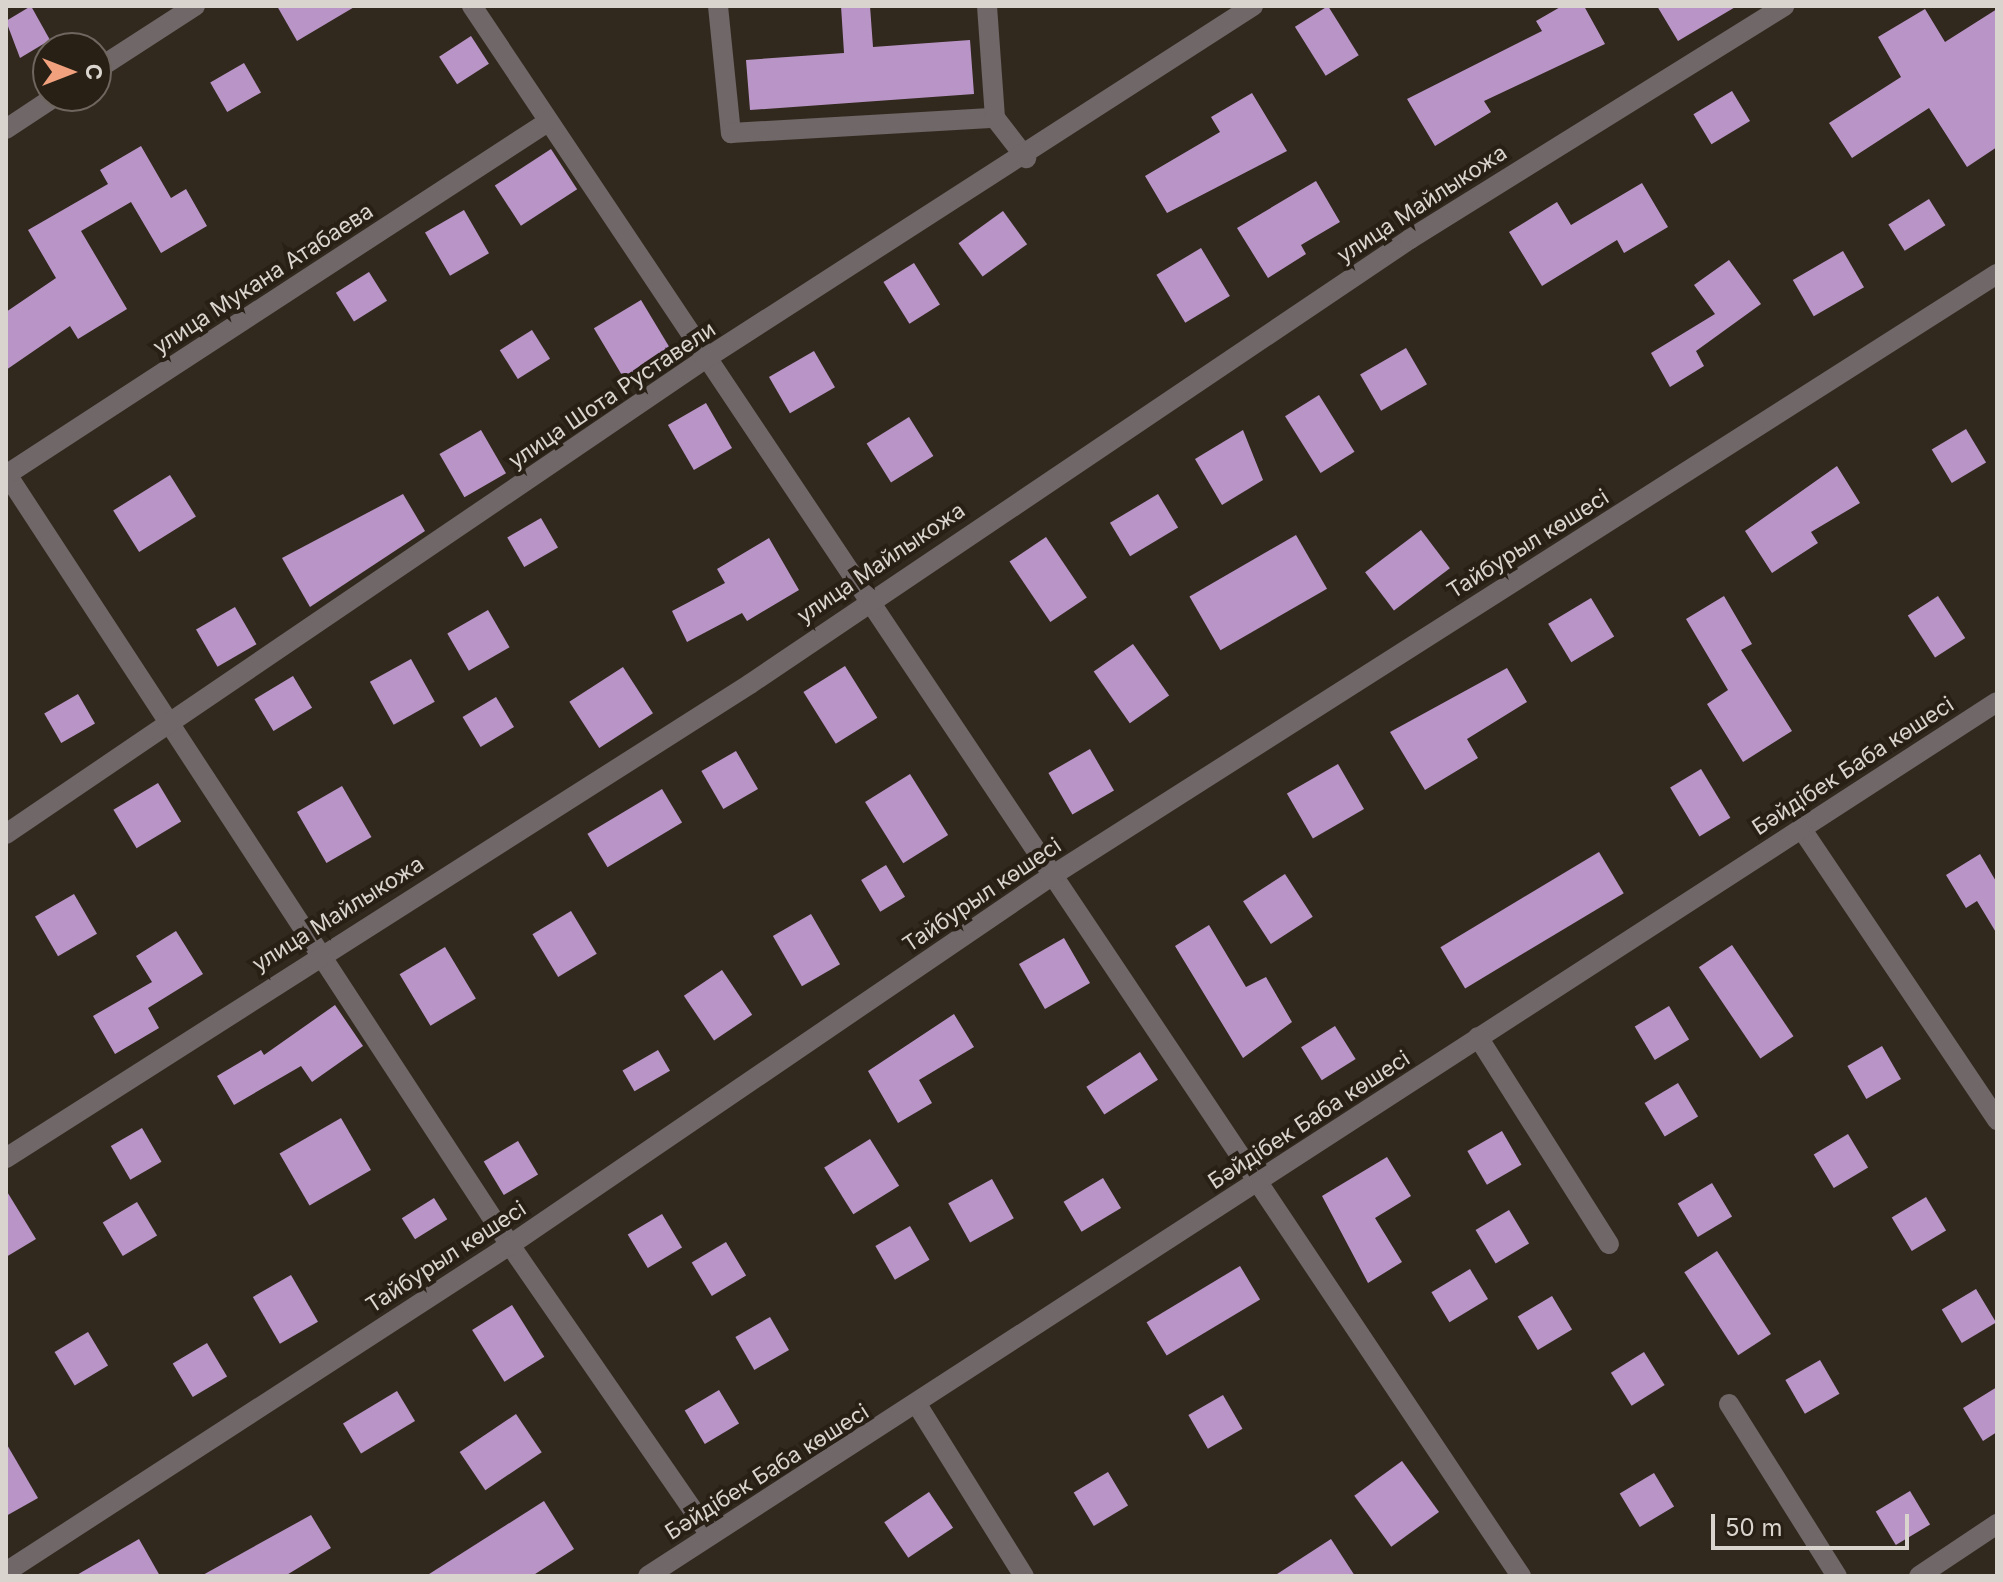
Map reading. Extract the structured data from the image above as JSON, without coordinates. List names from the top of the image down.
{
  "streets": {
    "street": [
      "улица Майлыкожа",
      "улица Мукана Атабаева",
      "улица Шота Руставели",
      "Тайбурыл көшесі",
      "Бәйдібек Баба көшесі"
    ]
  },
  "scale_bar": "50 m",
  "north": "right"
}
